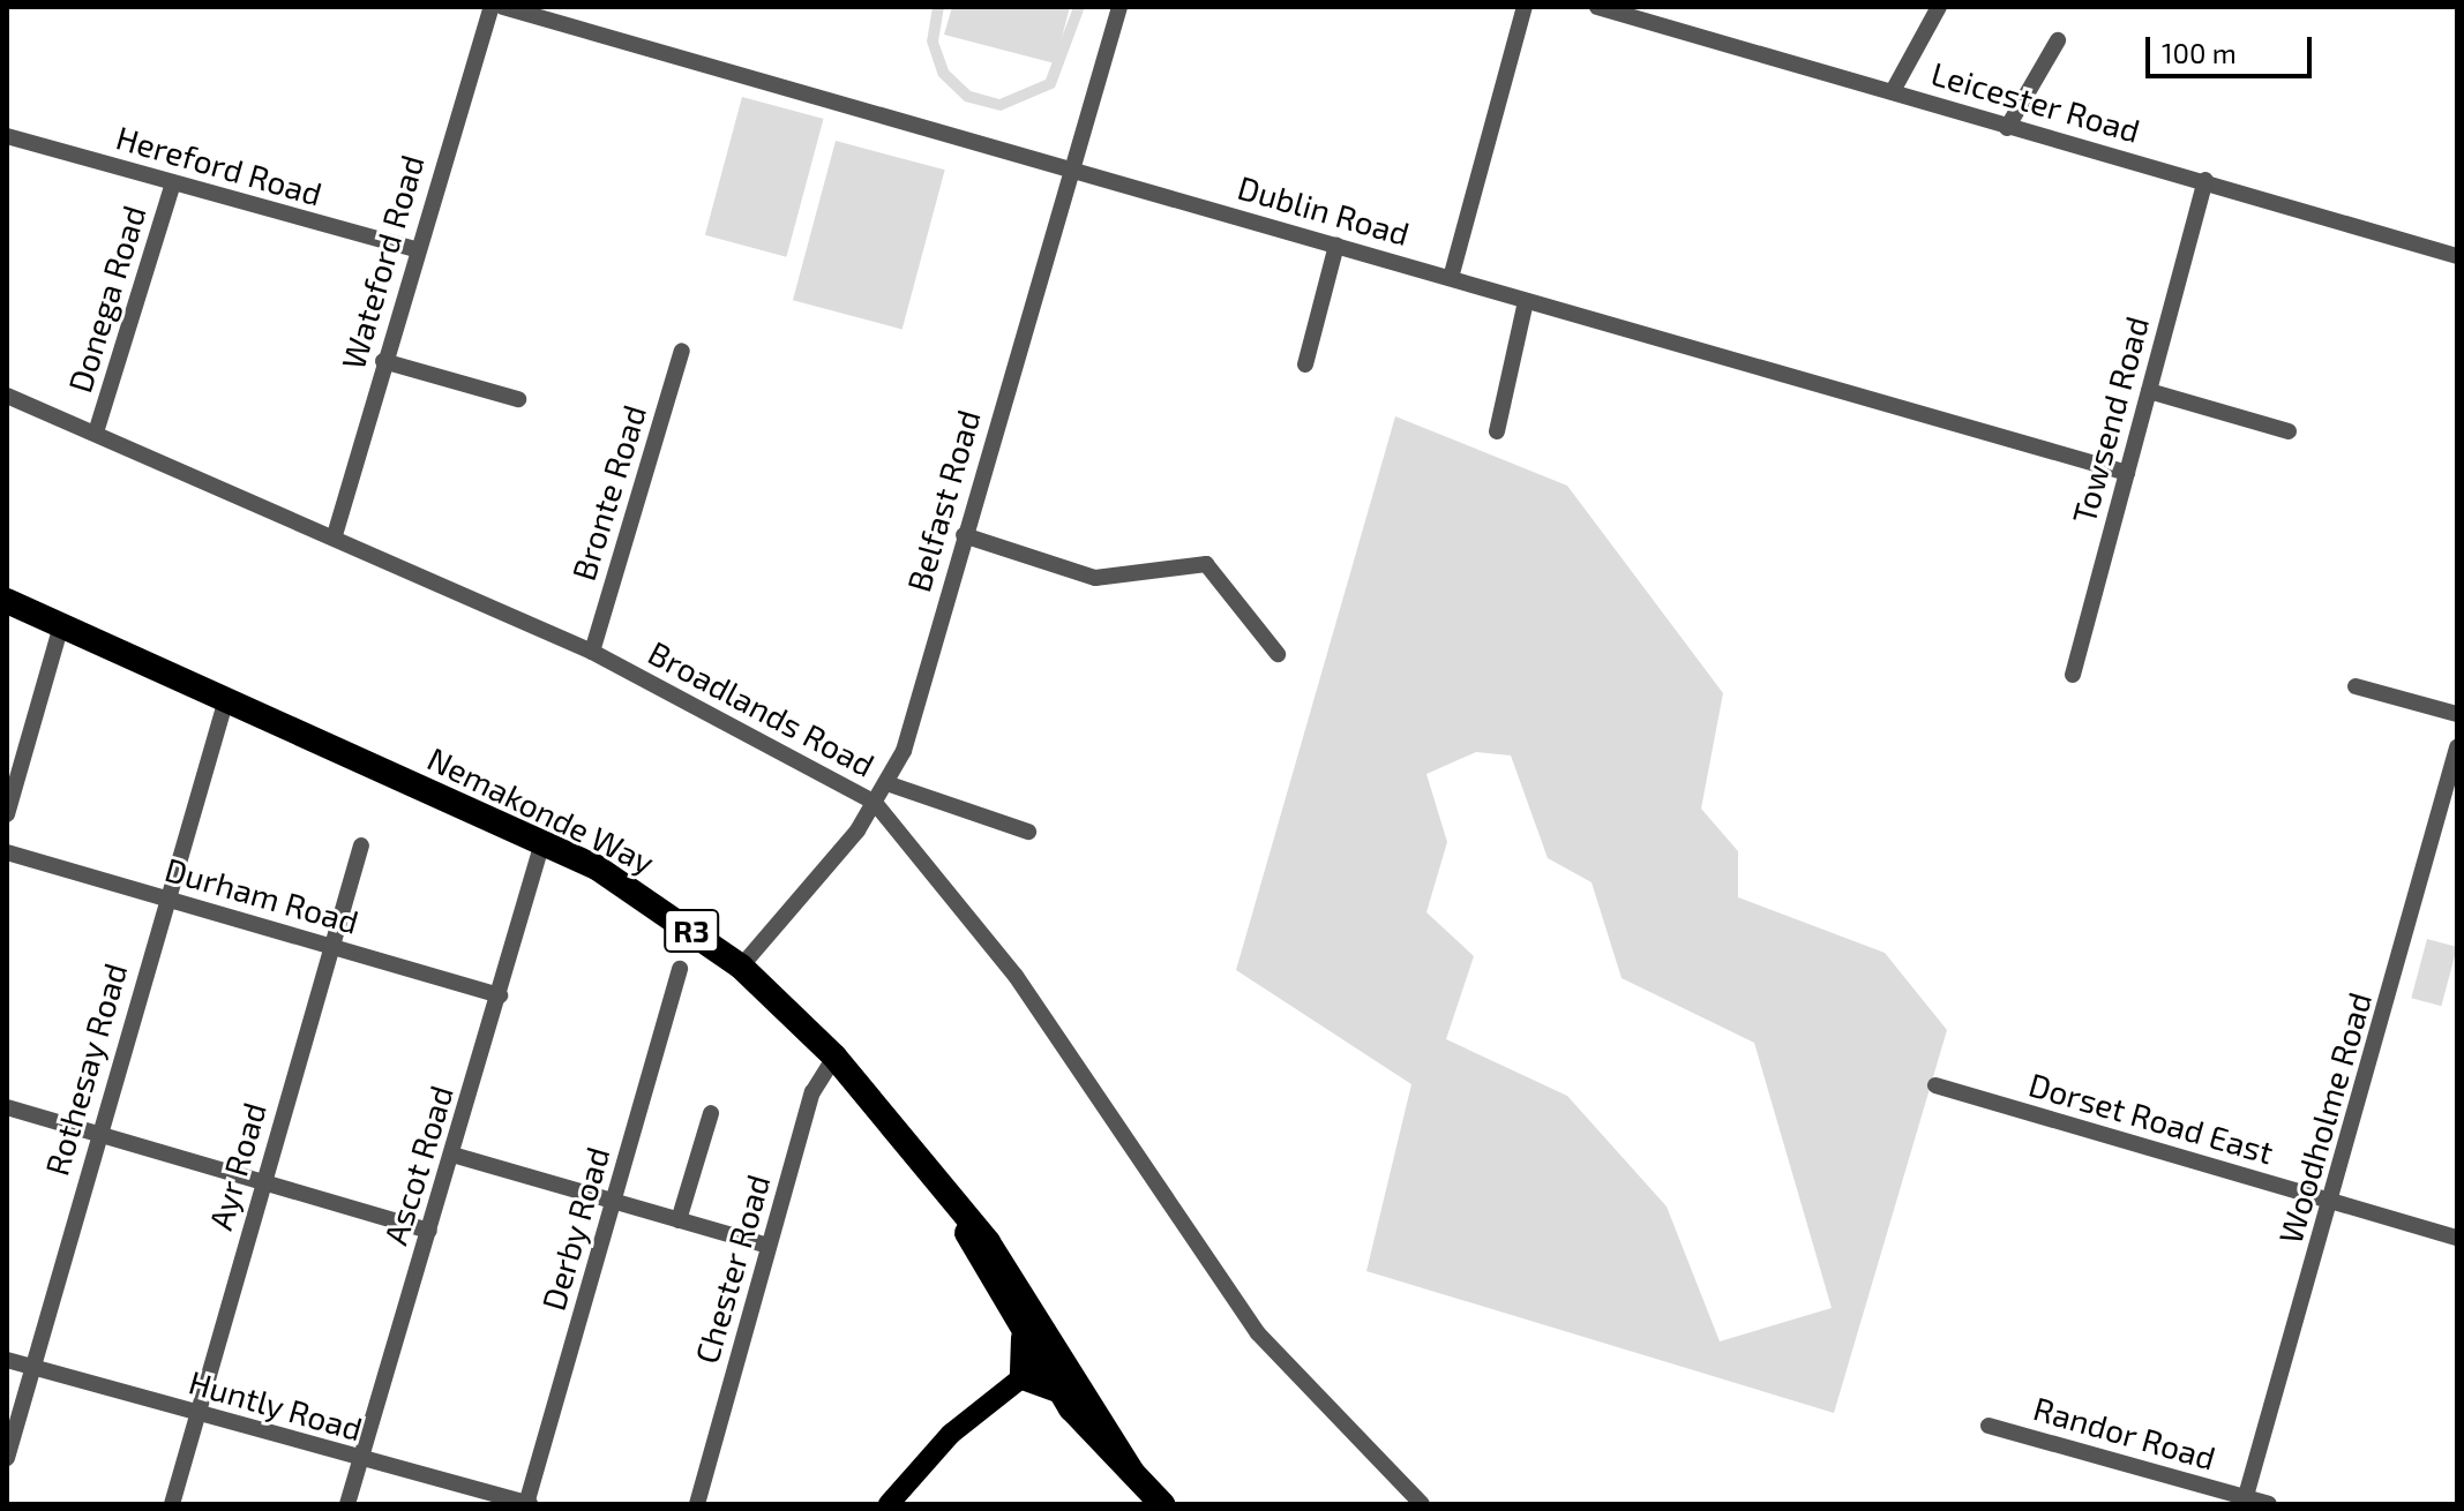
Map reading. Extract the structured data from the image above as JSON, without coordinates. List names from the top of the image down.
{
  "streets": {
    "highway": ["Nemakonde Way", "R3"],
    "street": [
      "Leicester Road",
      "Hereford Road",
      "Dublin Road",
      "Wateford Road",
      "Donega Road",
      "Towsend Road",
      "Bronte Road",
      "Belfast Road",
      "Broadlands Road",
      "Durham Road",
      "Rothesay Road",
      "Dorset Road East",
      "Woodholme Road",
      "Ascot Road",
      "Ayr Road",
      "Derby Road",
      "Chester Road",
      "Huntly Road",
      "Randor Road"
    ]
  },
  "crossings": [
    ["Leicester Road", "Towsend Road"],
    ["Hereford Road", "Wateford Road"],
    ["Hereford Road", "Donega Road"],
    ["Dublin Road", "Towsend Road"],
    ["Dublin Road", "Belfast Road"],
    ["Wateford Road", "Broadlands Road"],
    ["Donega Road", "Broadlands Road"],
    ["Bronte Road", "Broadlands Road"],
    ["Belfast Road", "Broadlands Road"],
    ["Belfast Road", "Nemakonde Way"],
    ["Nemakonde Way", "Rothesay Road"],
    ["Nemakonde Way", "Ascot Road"],
    ["Nemakonde Way", "Chester Road"],
    ["Durham Road", "Rothesay Road"],
    ["Durham Road", "Ascot Road"],
    ["Durham Road", "Ayr Road"],
    ["Rothesay Road", "Huntly Road"],
    ["Dorset Road East", "Woodholme Road"],
    ["Woodholme Road", "Randor Road"],
    ["Ascot Road", "Huntly Road"],
    ["Ayr Road", "Huntly Road"],
    ["Derby Road", "Huntly Road"]
  ],
  "scale_bar": "100 m"
}
